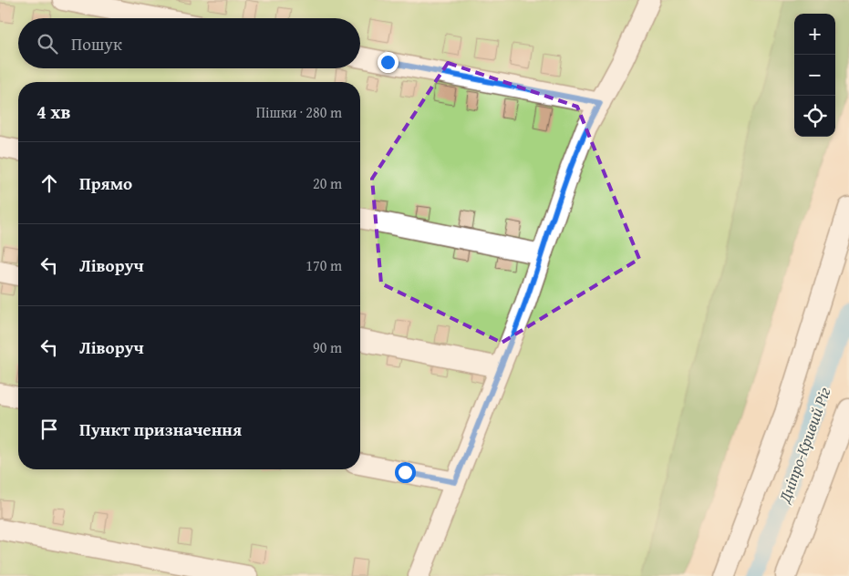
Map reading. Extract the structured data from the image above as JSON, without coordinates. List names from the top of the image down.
{
  "water": ["Дніпро-Кривий Ріг"],
  "page": {
    "map_buttons": ["+", "−"],
    "search": "Пошук",
    "heading": ["4 хв", "Пішки · 280 m"],
    "list": [
      ["Прямо", "20 m"],
      ["Ліворуч", "170 m"],
      ["Ліворуч", "90 m"],
      "Пункт призначення"
    ]
  }
}
